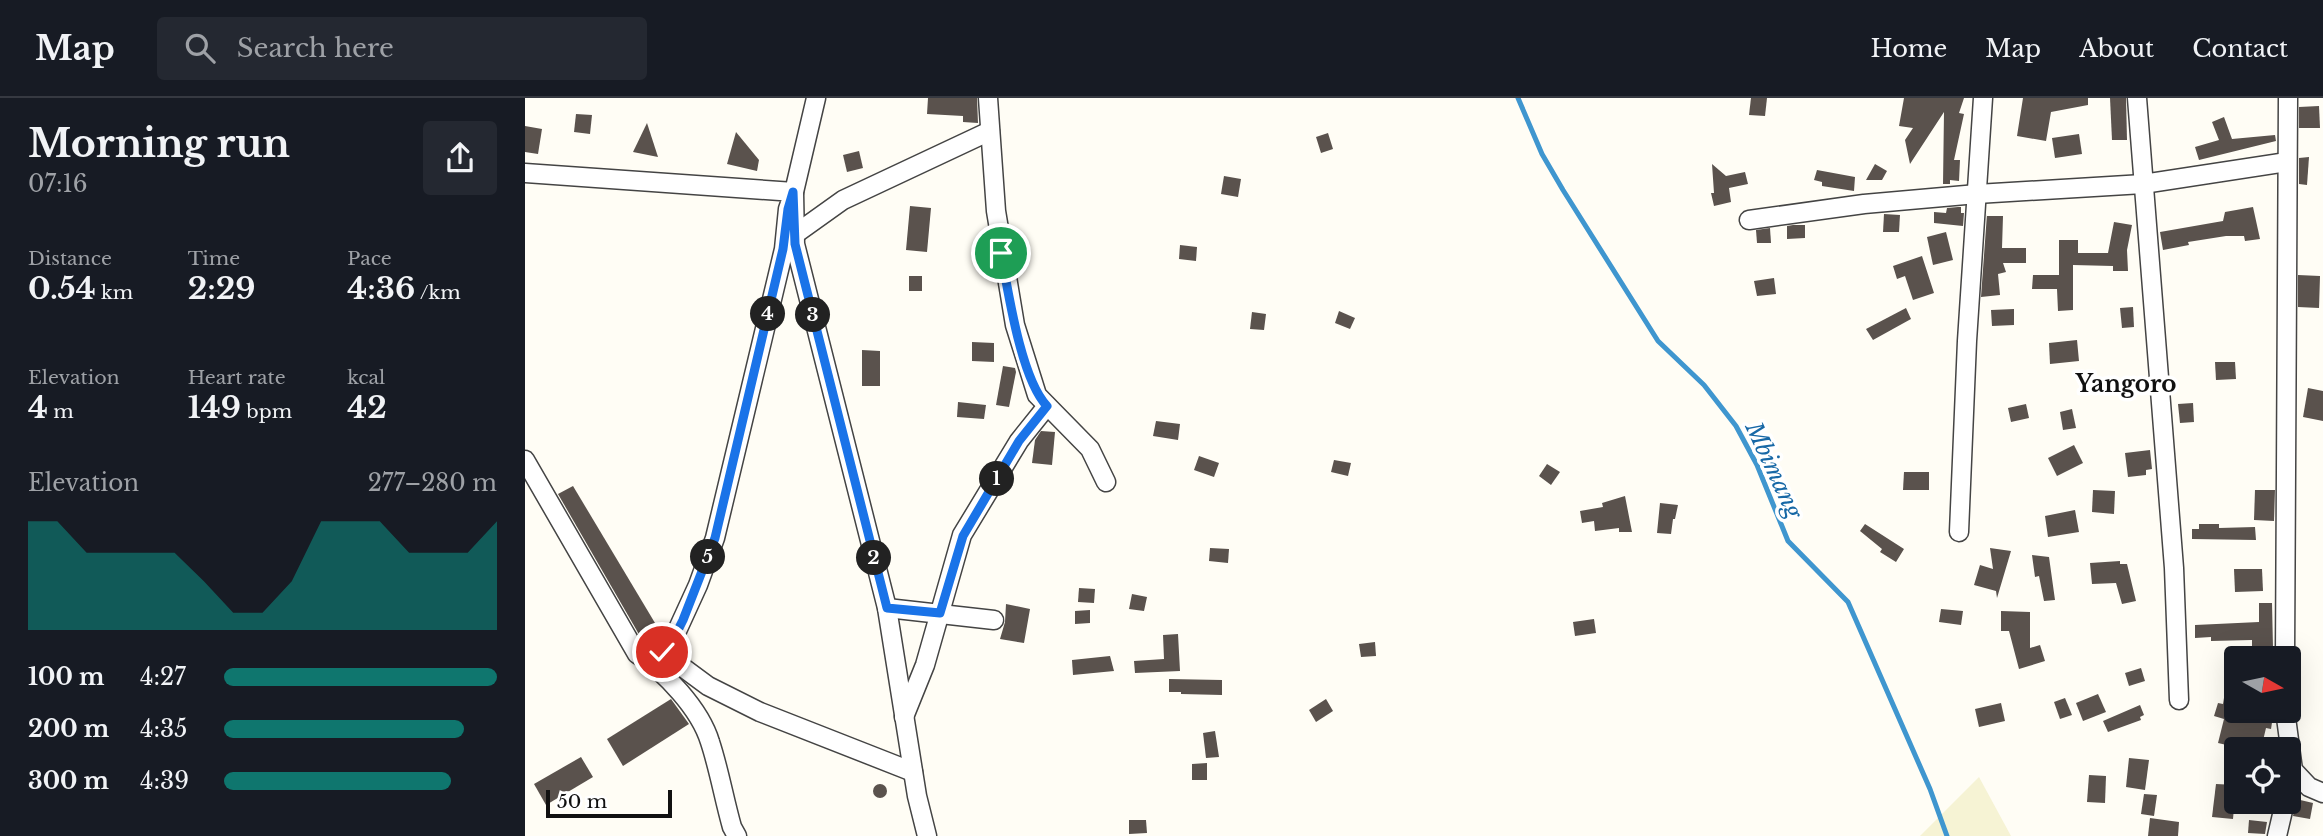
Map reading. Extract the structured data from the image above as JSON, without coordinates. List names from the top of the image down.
{
  "districts": ["Yangoro"],
  "water": ["Mbimang"],
  "scale_bar": "50 m",
  "north": "right",
  "page": {
    "header": "Map",
    "search": "Search here",
    "nav": [
      "Home",
      "Map",
      "About",
      "Contact"
    ],
    "heading": ["Morning run", "07:16"],
    "stats": [
      ["Distance", "0.54 km"],
      ["Time", "2:29"],
      ["Pace", "4:36 /km"],
      ["Elevation", "4 m"],
      ["Heart rate", "149 bpm"],
      ["kcal", "42"]
    ],
    "pins": [
      "4",
      "3",
      "1",
      "5",
      "2"
    ],
    "chart": ["Elevation", "277–280 m"],
    "list": [
      {
        "name": "100 m",
        "note": "4:27"
      },
      {
        "name": "200 m",
        "note": "4:35"
      },
      {
        "name": "300 m",
        "note": "4:39"
      }
    ],
    "scale": "50 m"
  }
}
